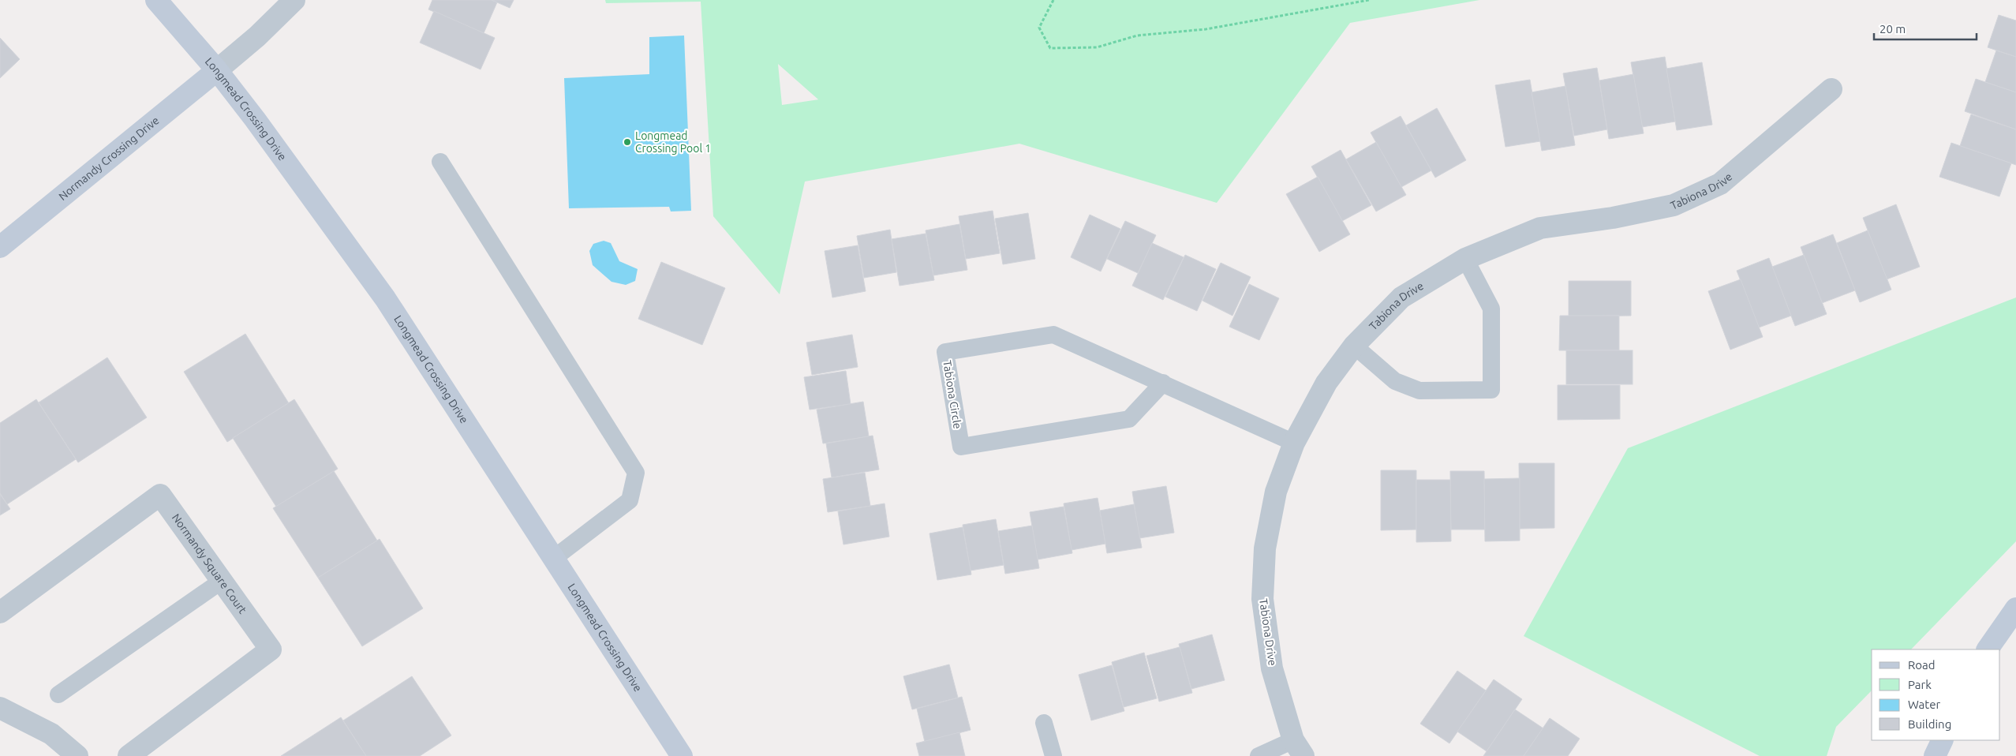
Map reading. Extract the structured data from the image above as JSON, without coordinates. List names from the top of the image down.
{
  "streets": {
    "street": [
      "Longmead Crossing Drive",
      "Normandy Crossing Drive",
      "Tabiona Drive",
      "Normandy Square Court"
    ],
    "lane": ["Tabiona Circle"]
  },
  "crossings": [
    ["Longmead Crossing Drive", "Normandy Crossing Drive"],
    ["Tabiona Drive", "Tabiona Circle"]
  ],
  "places": ["Longmead Crossing Pool 1"],
  "legend": [
    "Road",
    "Park",
    "Water",
    "Building"
  ],
  "scale_bar": "20 m"
}
